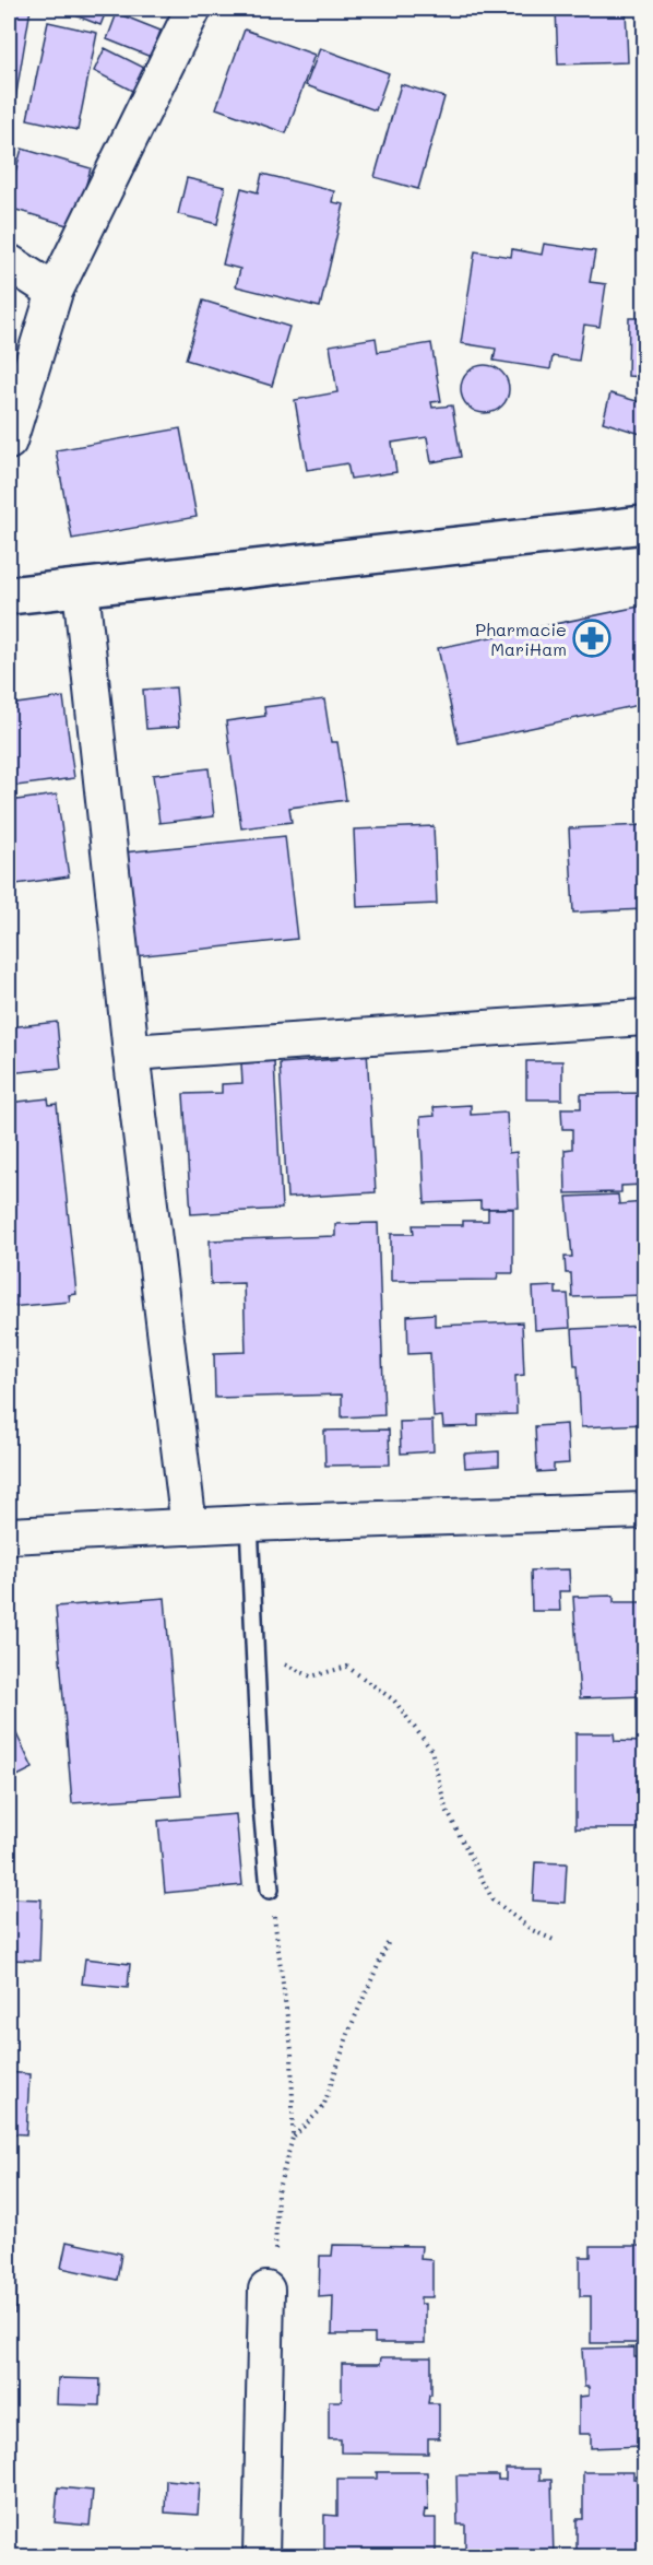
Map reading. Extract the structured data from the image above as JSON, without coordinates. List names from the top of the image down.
{
  "places": {
    "pharmacy": ["Pharmacie MariHam"]
  }
}
